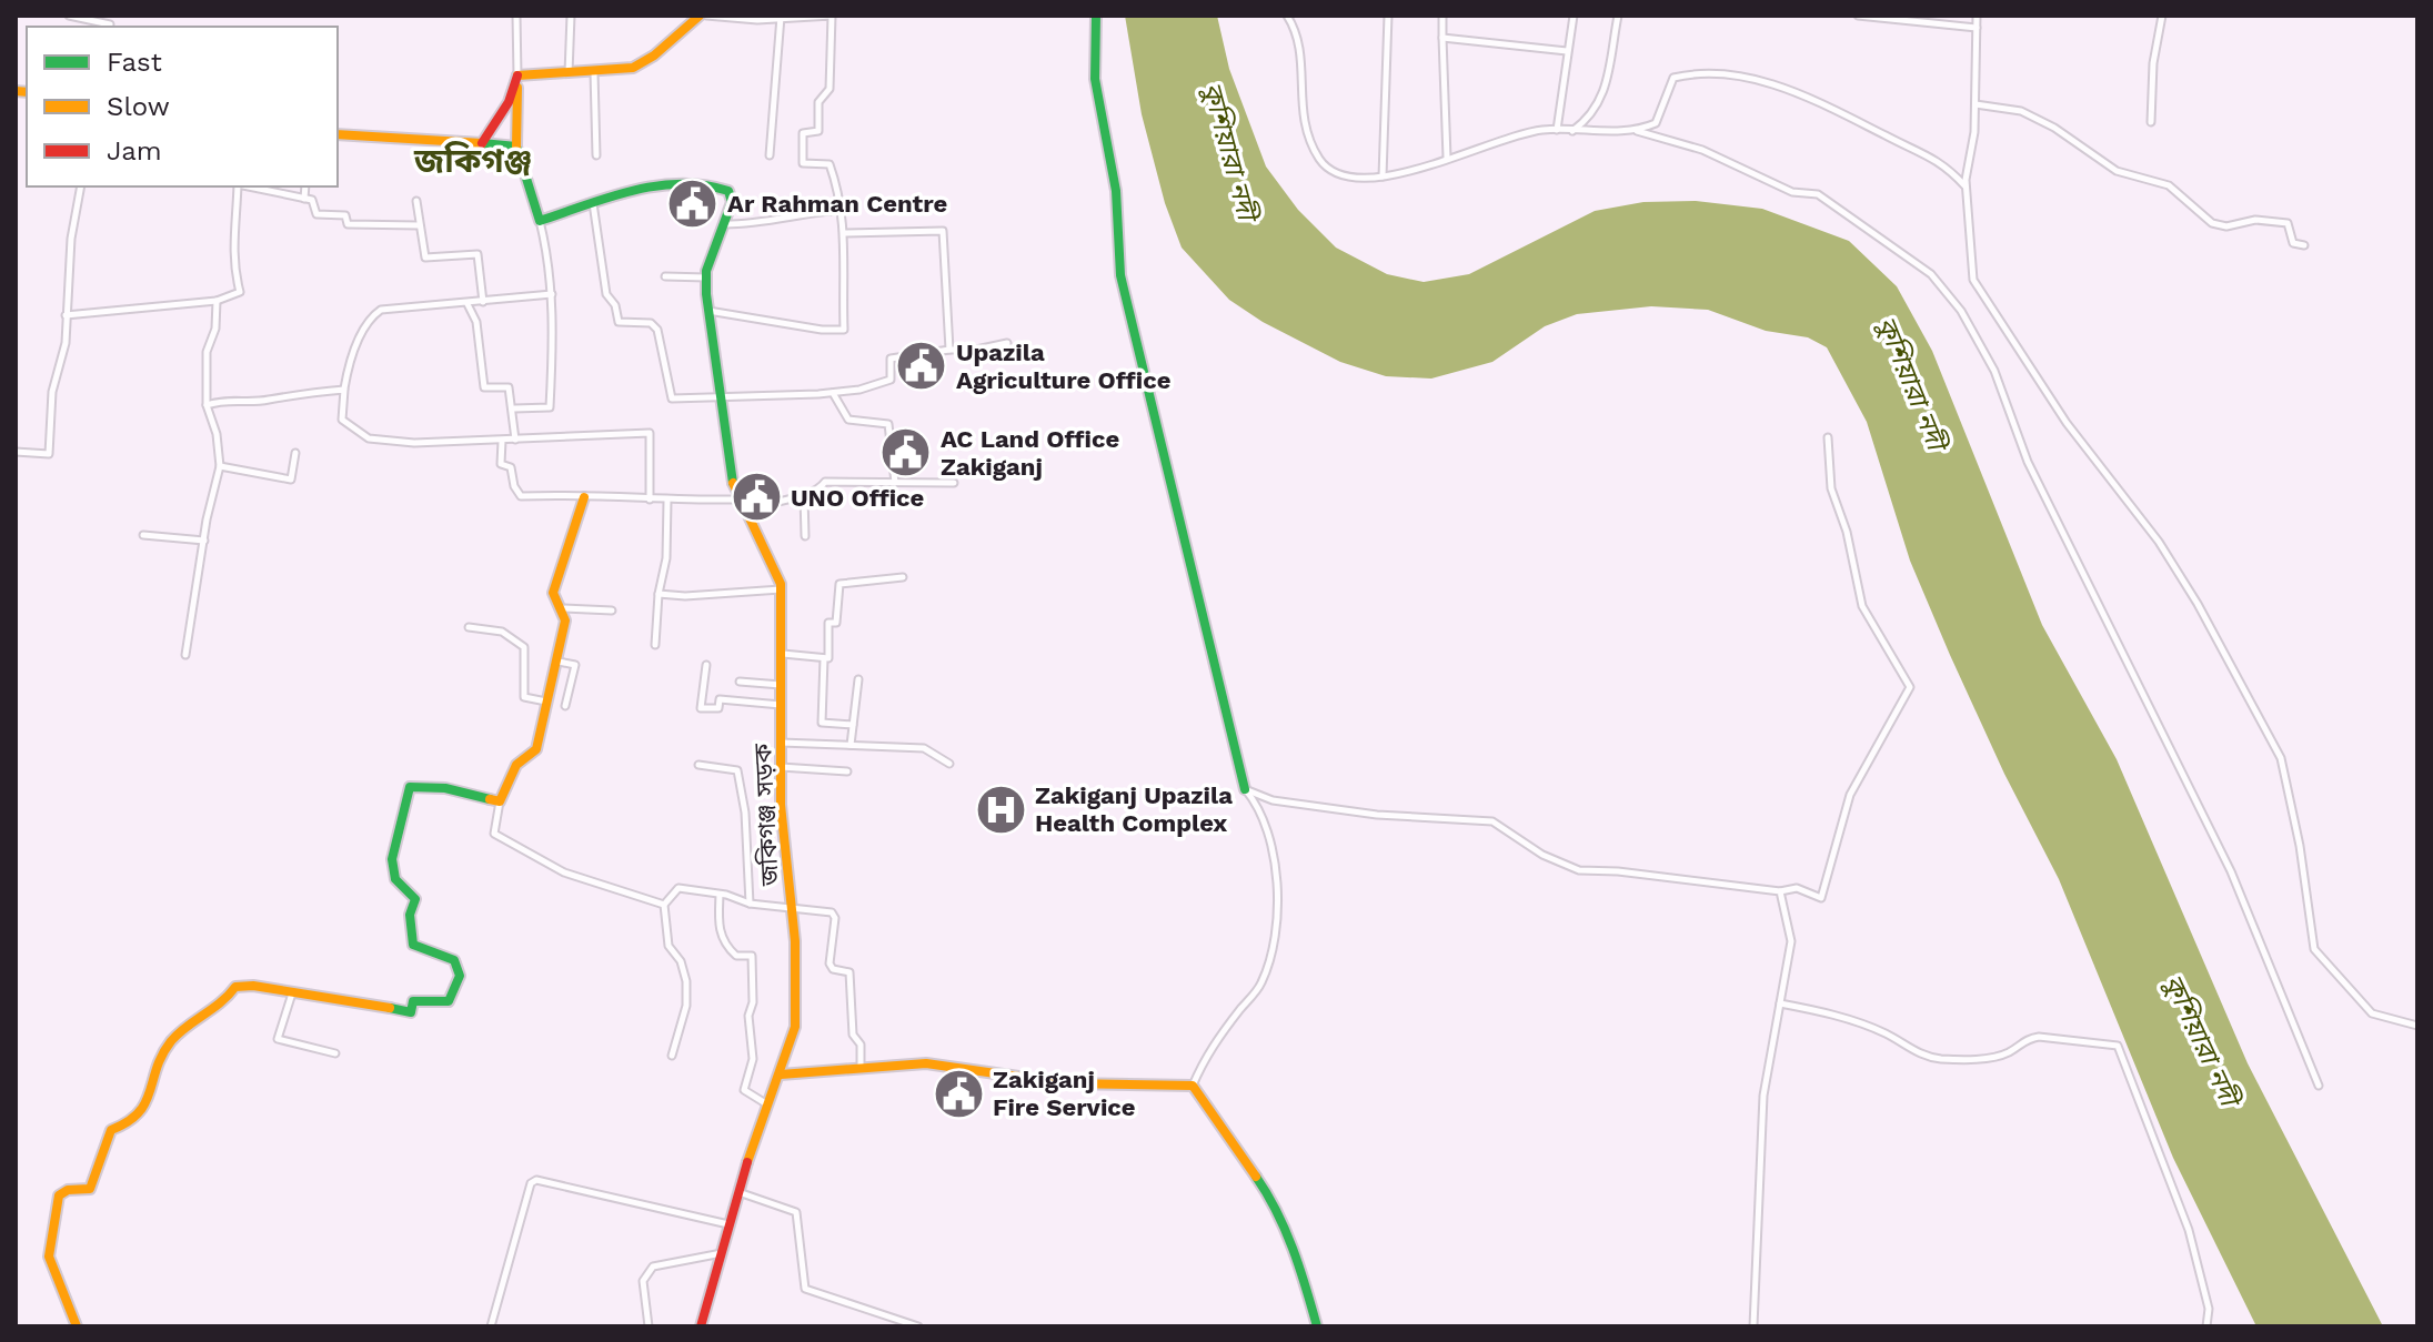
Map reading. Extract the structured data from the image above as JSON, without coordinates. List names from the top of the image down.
{
  "streets": {
    "street": ["জকিগঞ্জ সড়ক"]
  },
  "districts": ["জকিগঞ্জ"],
  "water": ["কুশিয়ারা নদী"],
  "places": {
    "public building": [
      "Ar Rahman Centre",
      "Upazila Agriculture Office",
      "AC Land Office Zakiganj",
      "UNO Office",
      "Zakiganj Fire Service"
    ],
    "hospital": ["Zakiganj Upazila Health Complex"]
  },
  "legend": ["Fast", "Slow", "Jam"]
}
